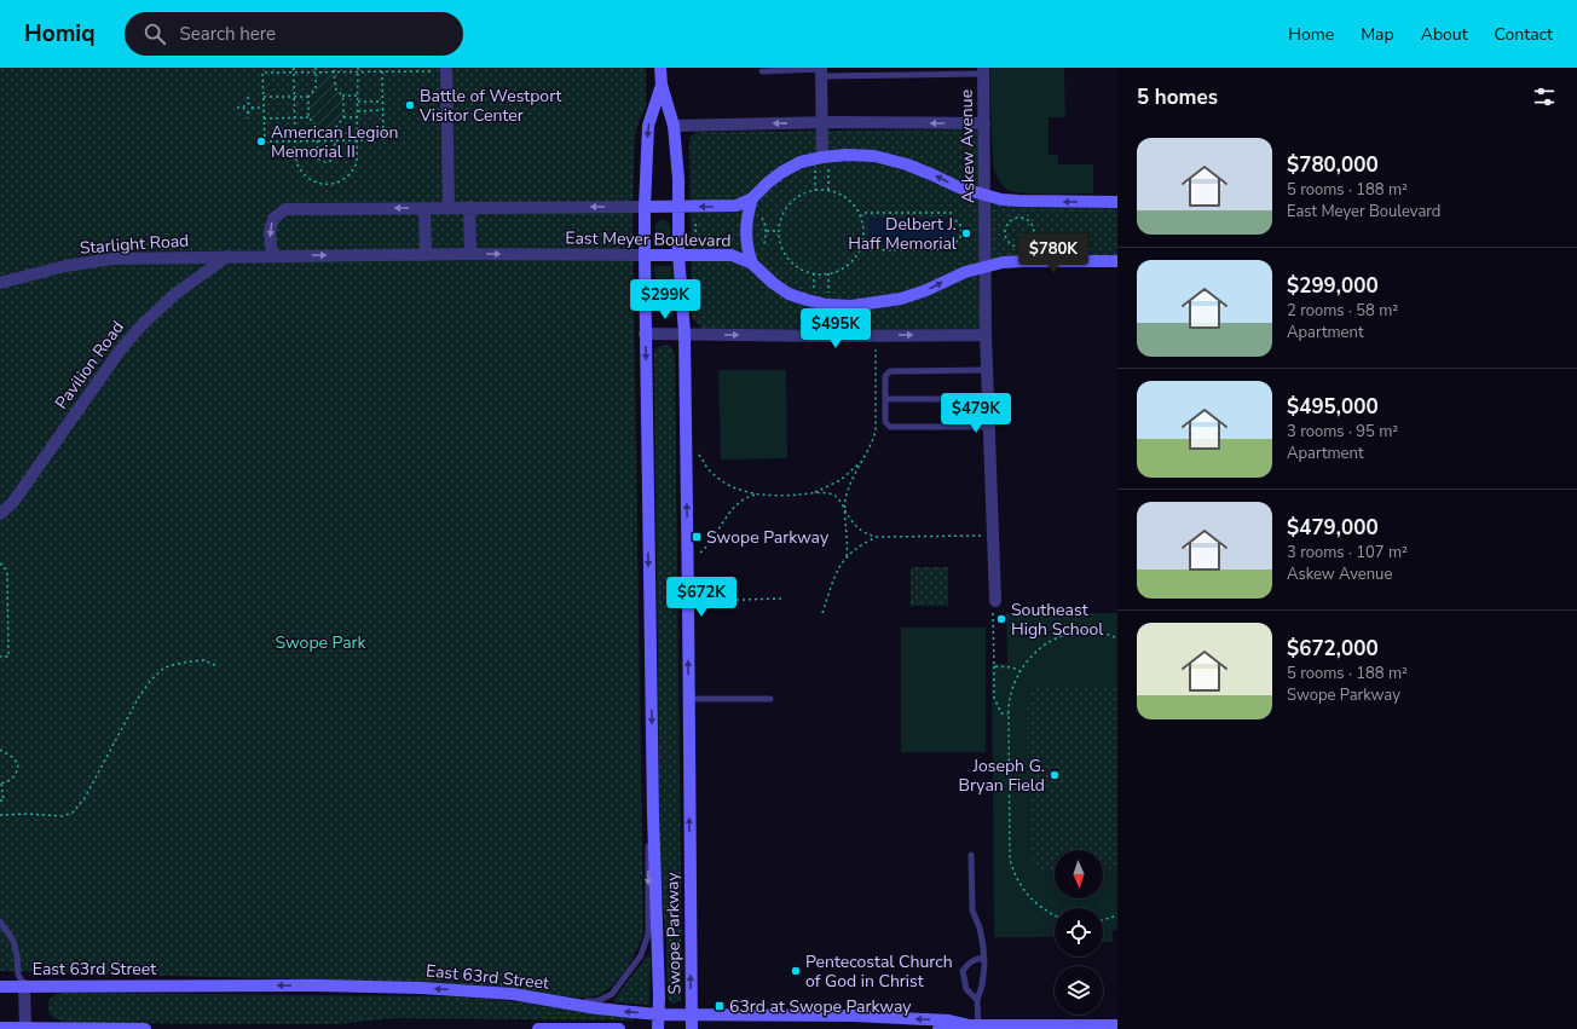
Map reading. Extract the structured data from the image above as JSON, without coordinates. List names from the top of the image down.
{
  "streets": {
    "main road": ["East Meyer Boulevard", "Swope Parkway", "East 63rd Street"],
    "street": ["Askew Avenue", "Starlight Road", "Pavilion Road"]
  },
  "crossings": [
    ["Askew Avenue", "East Meyer Boulevard"],
    ["East Meyer Boulevard", "Starlight Road"],
    ["East Meyer Boulevard", "Swope Parkway"],
    ["Starlight Road", "Pavilion Road"],
    ["Swope Parkway", "East 63rd Street"]
  ],
  "one_way": ["East 63rd Street"],
  "parks": ["Swope Park"],
  "places": {
    "other": [
      "Battle of Westport Visitor Center",
      "American Legion Memorial II",
      "Delbert J. Haff Memorial",
      "Southeast High School",
      "Joseph G. Bryan Field",
      "Pentecostal Church of God in Christ"
    ],
    "transit": ["Swope Parkway", "63rd at Swope Parkway"]
  },
  "north": "bottom",
  "page": {
    "header": "Homiq",
    "search": "Search here",
    "nav": [
      "Home",
      "Map",
      "About",
      "Contact"
    ],
    "heading": "5 homes",
    "list": [
      {
        "name": "$780,000",
        "note": "5 rooms · 188 m² · East Meyer Boulevard"
      },
      {
        "name": "$299,000",
        "note": "2 rooms · 58 m² · Apartment"
      },
      {
        "name": "$495,000",
        "note": "3 rooms · 95 m² · Apartment"
      },
      {
        "name": "$479,000",
        "note": "3 rooms · 107 m² · Askew Avenue"
      },
      {
        "name": "$672,000",
        "note": "5 rooms · 188 m² · Swope Parkway"
      }
    ],
    "price": [
      "$780K",
      "$299K",
      "$495K",
      "$479K",
      "$672K"
    ]
  }
}
